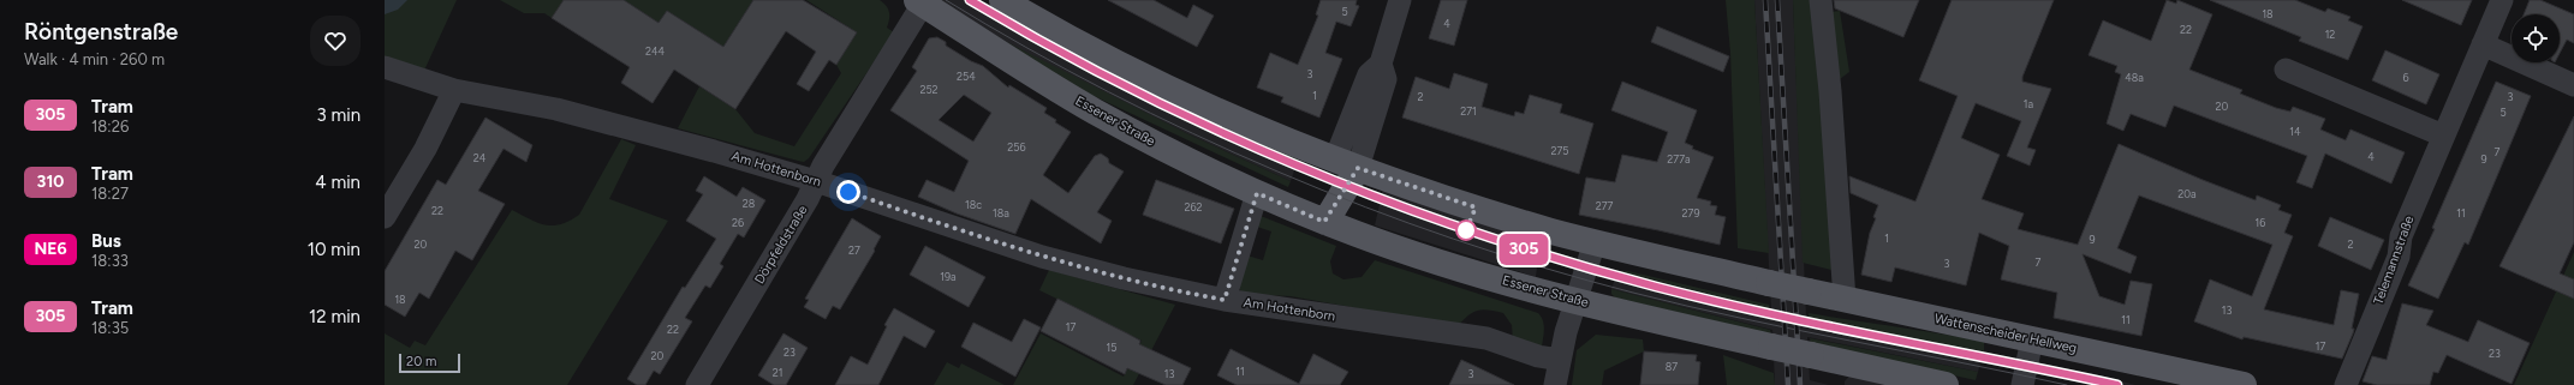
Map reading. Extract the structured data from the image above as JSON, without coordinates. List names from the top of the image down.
{
  "streets": {
    "main road": ["Essener Straße", "Wattenscheider Hellweg"],
    "street": ["Am Hottenborn", "Dörpfeldstraße", "Telemannstraße"]
  },
  "crossings": [
    ["Essener Straße", "Dörpfeldstraße"],
    ["Am Hottenborn", "Dörpfeldstraße"]
  ],
  "lines": ["tram line 305"],
  "house_numbers": [
    "5",
    "18",
    "4",
    "22",
    "12",
    "244",
    "3",
    "254",
    "48a",
    "6",
    "252",
    "1",
    "2",
    "3",
    "1a",
    "20",
    "271",
    "5",
    "14",
    "256",
    "275",
    "7",
    "4",
    "24",
    "277a",
    "9",
    "20a",
    "28",
    "18c",
    "277",
    "262",
    "22",
    "18a",
    "279",
    "11",
    "26",
    "16",
    "1",
    "9",
    "20",
    "2",
    "27",
    "7",
    "3",
    "19a",
    "18",
    "13",
    "11",
    "17",
    "22",
    "17",
    "15",
    "23",
    "23",
    "20",
    "87",
    "11",
    "21",
    "13",
    "3"
  ],
  "scale_bar": "20 m",
  "page": {
    "heading": ["Röntgenstraße", "Walk · 4 min · 260 m"],
    "on_map": "305",
    "list": [
      {
        "mark": "305",
        "name": "Tram",
        "note": "18:26",
        "value": "3 min"
      },
      {
        "mark": "310",
        "name": "Tram",
        "note": "18:27",
        "value": "4 min"
      },
      {
        "mark": "NE6",
        "name": "Bus",
        "note": "18:33",
        "value": "10 min"
      },
      {
        "mark": "305",
        "name": "Tram",
        "note": "18:35",
        "value": "12 min"
      }
    ],
    "scale": "20 m"
  }
}
